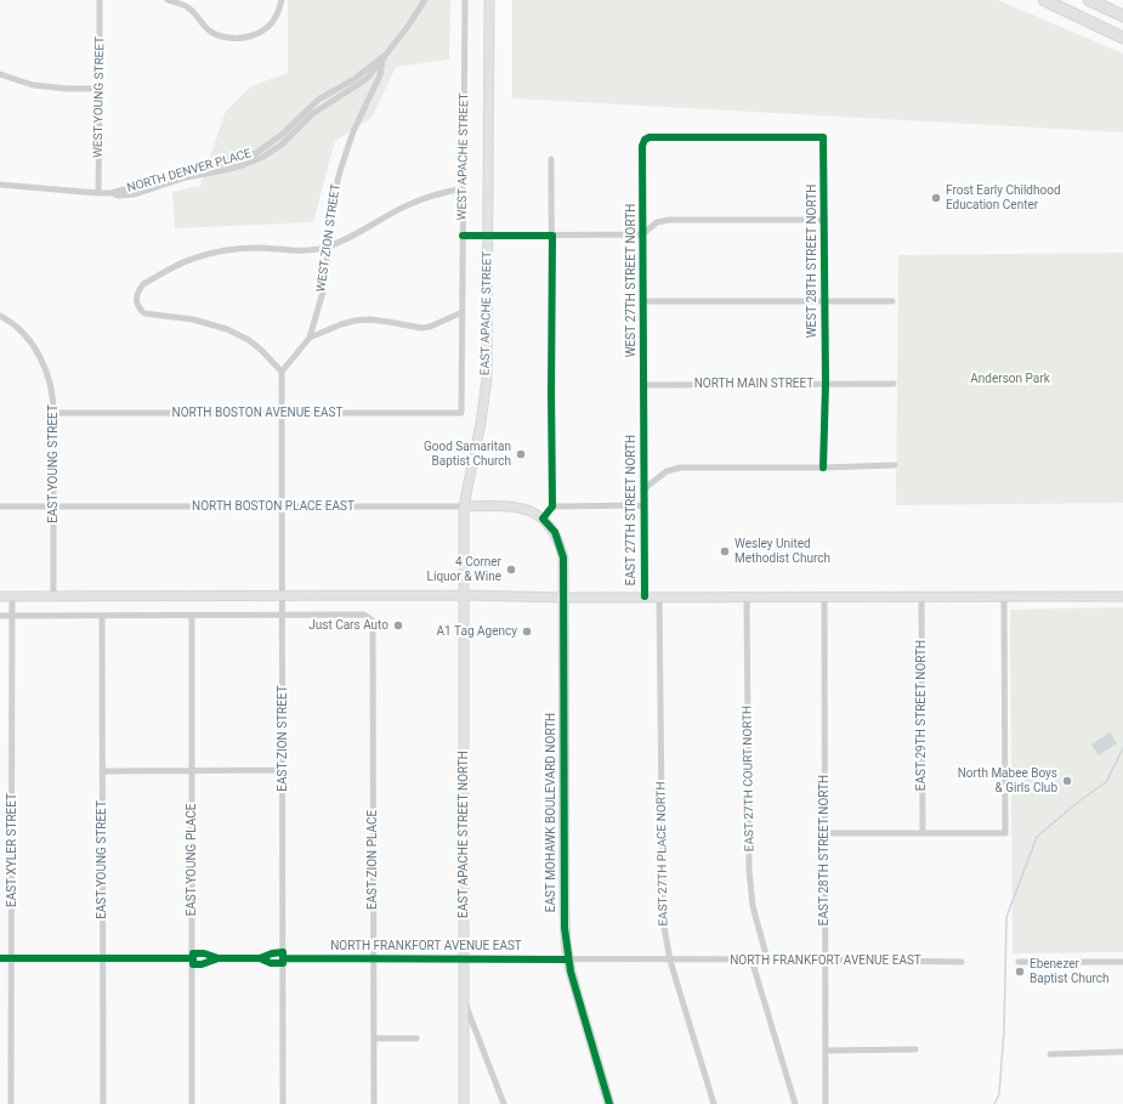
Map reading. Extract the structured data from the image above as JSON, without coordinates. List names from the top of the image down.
{
  "streets": {
    "main road": [
      "EAST APACHE STREET",
      "NORTH BOSTON PLACE EAST",
      "EAST MOHAWK BOULEVARD NORTH",
      "EAST APACHE STREET NORTH"
    ],
    "street": [
      "WEST YOUNG STREET",
      "WEST APACHE STREET",
      "NORTH DENVER PLACE",
      "WEST ZION STREET",
      "WEST 28TH STREET NORTH",
      "WEST 27TH STREET NORTH",
      "NORTH MAIN STREET",
      "NORTH BOSTON AVENUE EAST",
      "EAST YOUNG STREET",
      "EAST 27TH STREET NORTH",
      "EAST 29TH STREET NORTH",
      "EAST ZION STREET",
      "EAST 27TH COURT NORTH",
      "EAST XYLER STREET",
      "EAST 28TH STREET NORTH",
      "EAST 27TH PLACE NORTH",
      "EAST YOUNG PLACE",
      "EAST ZION PLACE",
      "NORTH FRANKFORT AVENUE EAST"
    ]
  },
  "crossings": [
    ["WEST YOUNG STREET", "NORTH DENVER PLACE"],
    ["WEST APACHE STREET", "EAST APACHE STREET"],
    ["NORTH DENVER PLACE", "WEST ZION STREET"],
    ["WEST 28TH STREET NORTH", "WEST 27TH STREET NORTH"],
    ["WEST 28TH STREET NORTH", "NORTH MAIN STREET"],
    ["WEST 27TH STREET NORTH", "NORTH MAIN STREET"],
    ["WEST 27TH STREET NORTH", "EAST 27TH STREET NORTH"],
    ["EAST APACHE STREET", "NORTH BOSTON AVENUE EAST"],
    ["EAST APACHE STREET", "NORTH BOSTON PLACE EAST"],
    ["EAST APACHE STREET", "EAST APACHE STREET NORTH"],
    ["NORTH BOSTON AVENUE EAST", "EAST YOUNG STREET"],
    ["NORTH BOSTON AVENUE EAST", "EAST ZION STREET"],
    ["EAST YOUNG STREET", "NORTH BOSTON PLACE EAST"],
    ["NORTH BOSTON PLACE EAST", "EAST ZION STREET"],
    ["NORTH BOSTON PLACE EAST", "EAST MOHAWK BOULEVARD NORTH"],
    ["EAST ZION STREET", "EAST ZION PLACE"],
    ["EAST ZION STREET", "NORTH FRANKFORT AVENUE EAST"],
    ["EAST 27TH COURT NORTH", "NORTH FRANKFORT AVENUE EAST"],
    ["EAST MOHAWK BOULEVARD NORTH", "NORTH FRANKFORT AVENUE EAST"],
    ["EAST APACHE STREET NORTH", "NORTH FRANKFORT AVENUE EAST"],
    ["EAST 28TH STREET NORTH", "NORTH FRANKFORT AVENUE EAST"],
    ["EAST 27TH PLACE NORTH", "NORTH FRANKFORT AVENUE EAST"],
    ["EAST ZION PLACE", "NORTH FRANKFORT AVENUE EAST"]
  ],
  "parks": ["Anderson Park"],
  "places": [
    "Frost Early Childhood Education Center",
    "Good Samaritan Baptist Church",
    "Wesley United Methodist Church",
    "4 Corner Liquor & Wine",
    "Just Cars Auto",
    "A1 Tag Agency",
    "North Mabee Boys & Girls Club",
    "Ebenezer Baptist Church"
  ]
}
